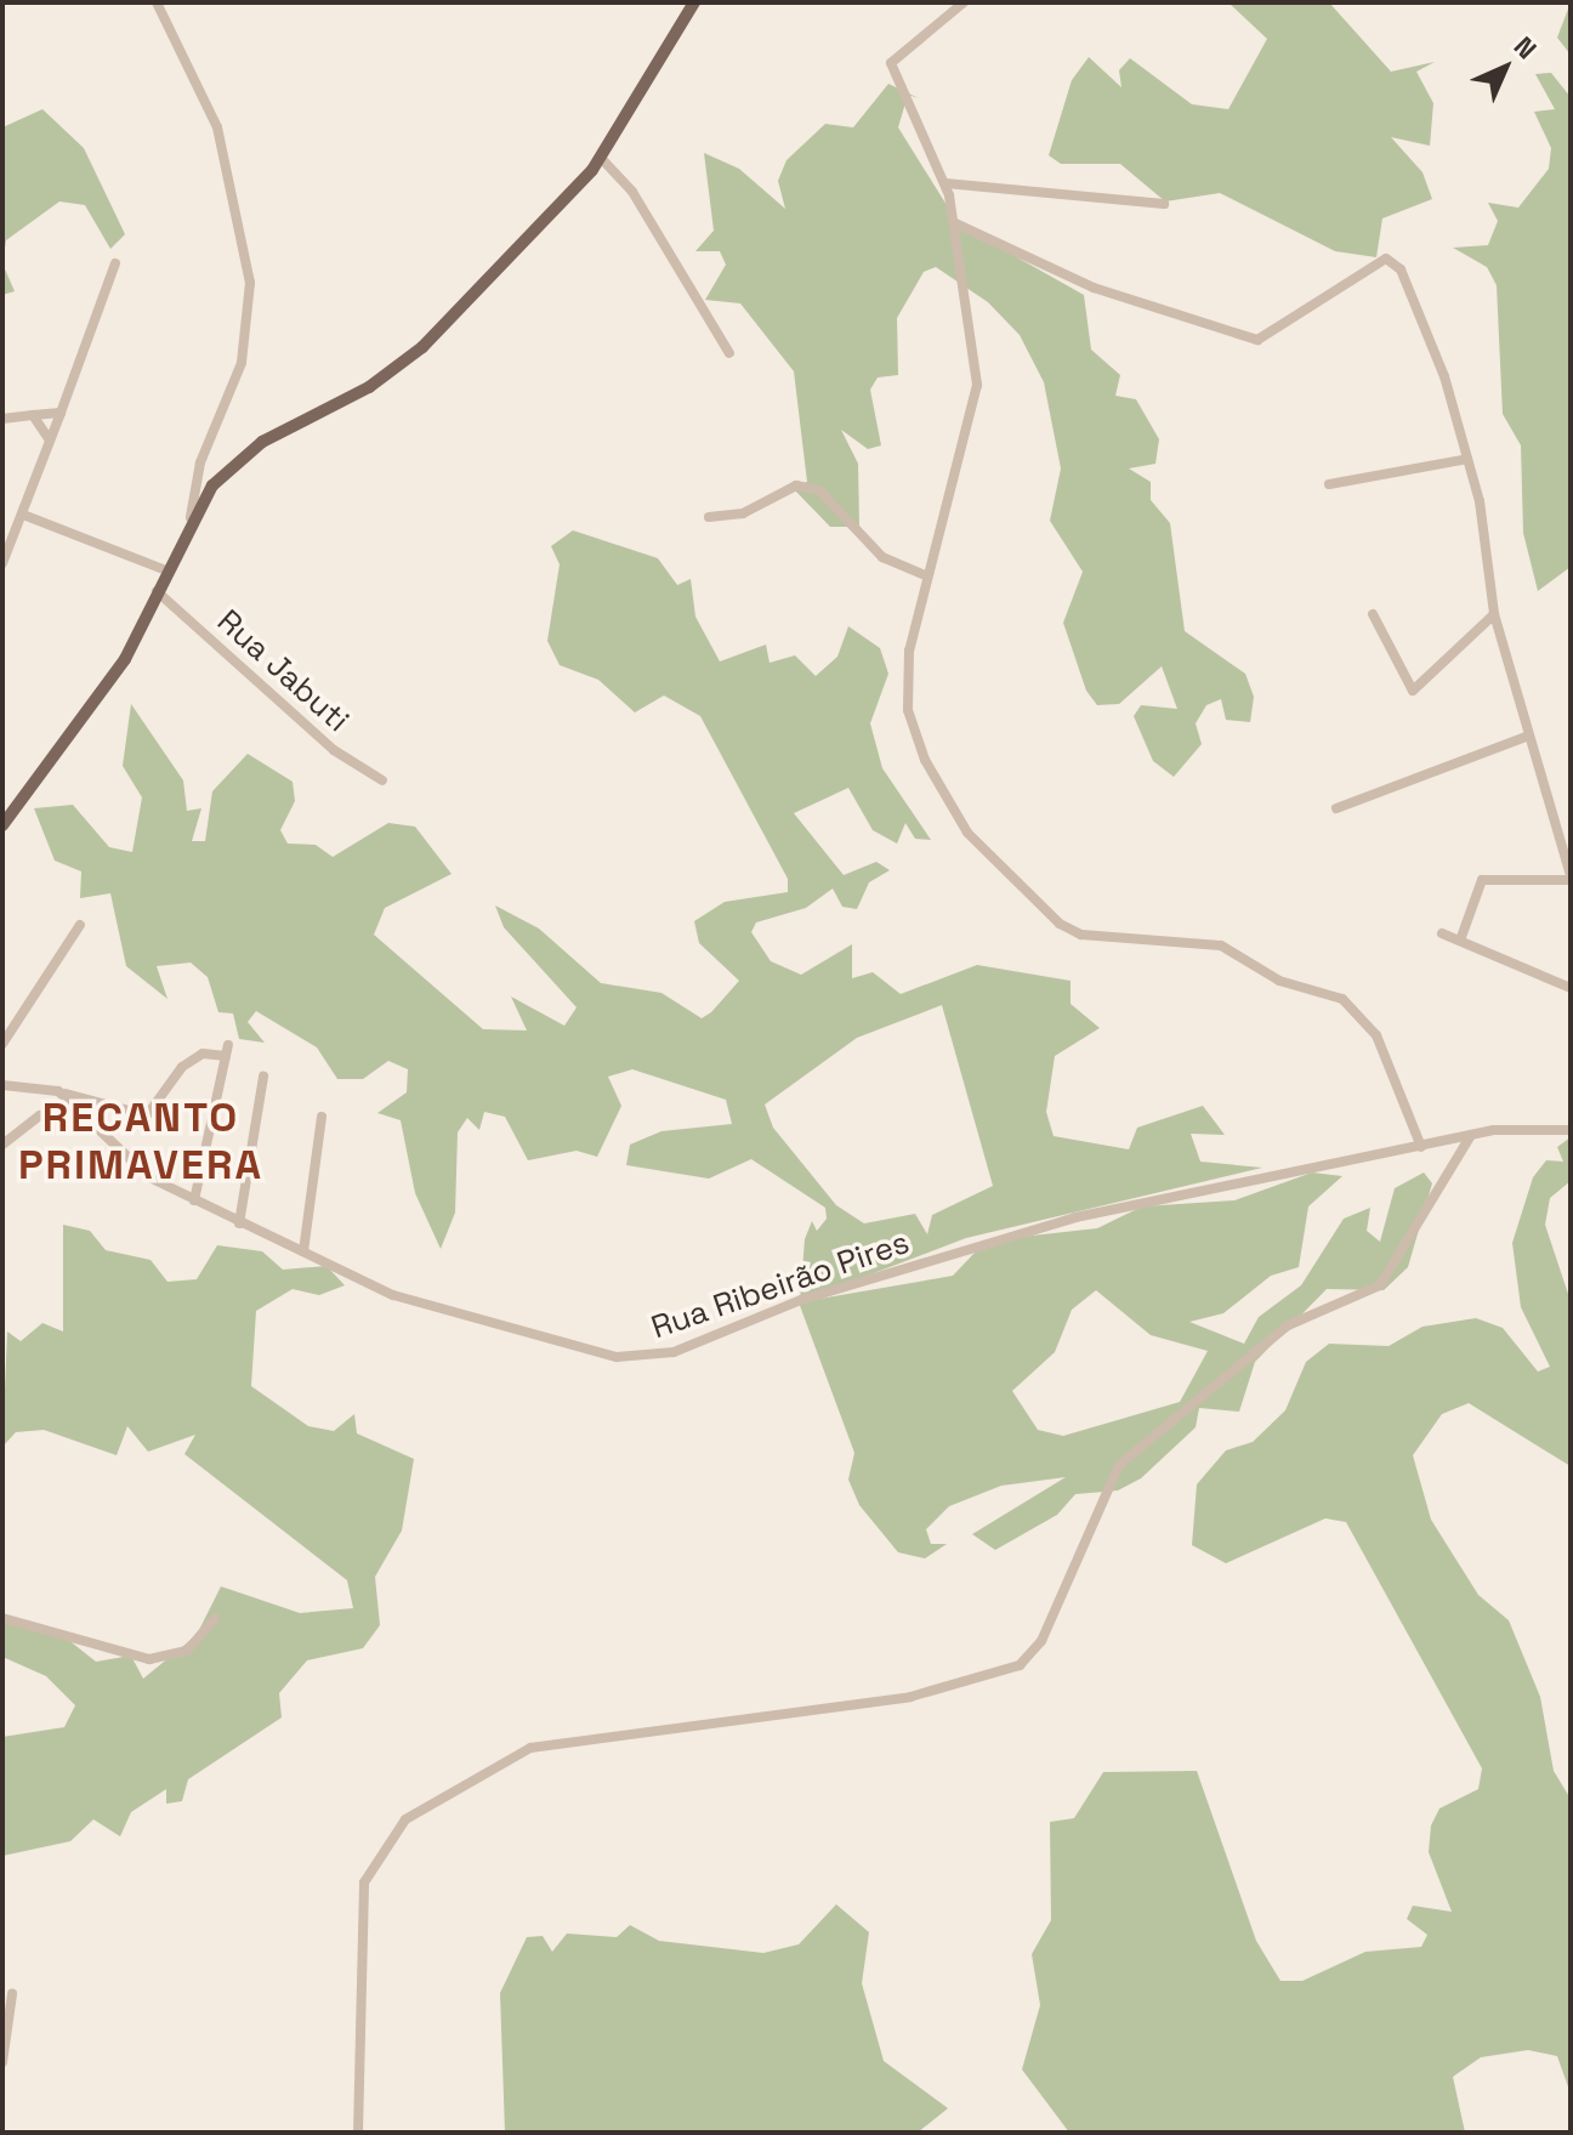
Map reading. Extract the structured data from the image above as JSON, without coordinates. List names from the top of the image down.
{
  "streets": {
    "street": ["Rua Jabuti", "Rua Ribeirão Pires"]
  },
  "districts": ["RECANTO PRIMAVERA"],
  "north": "top right"
}
